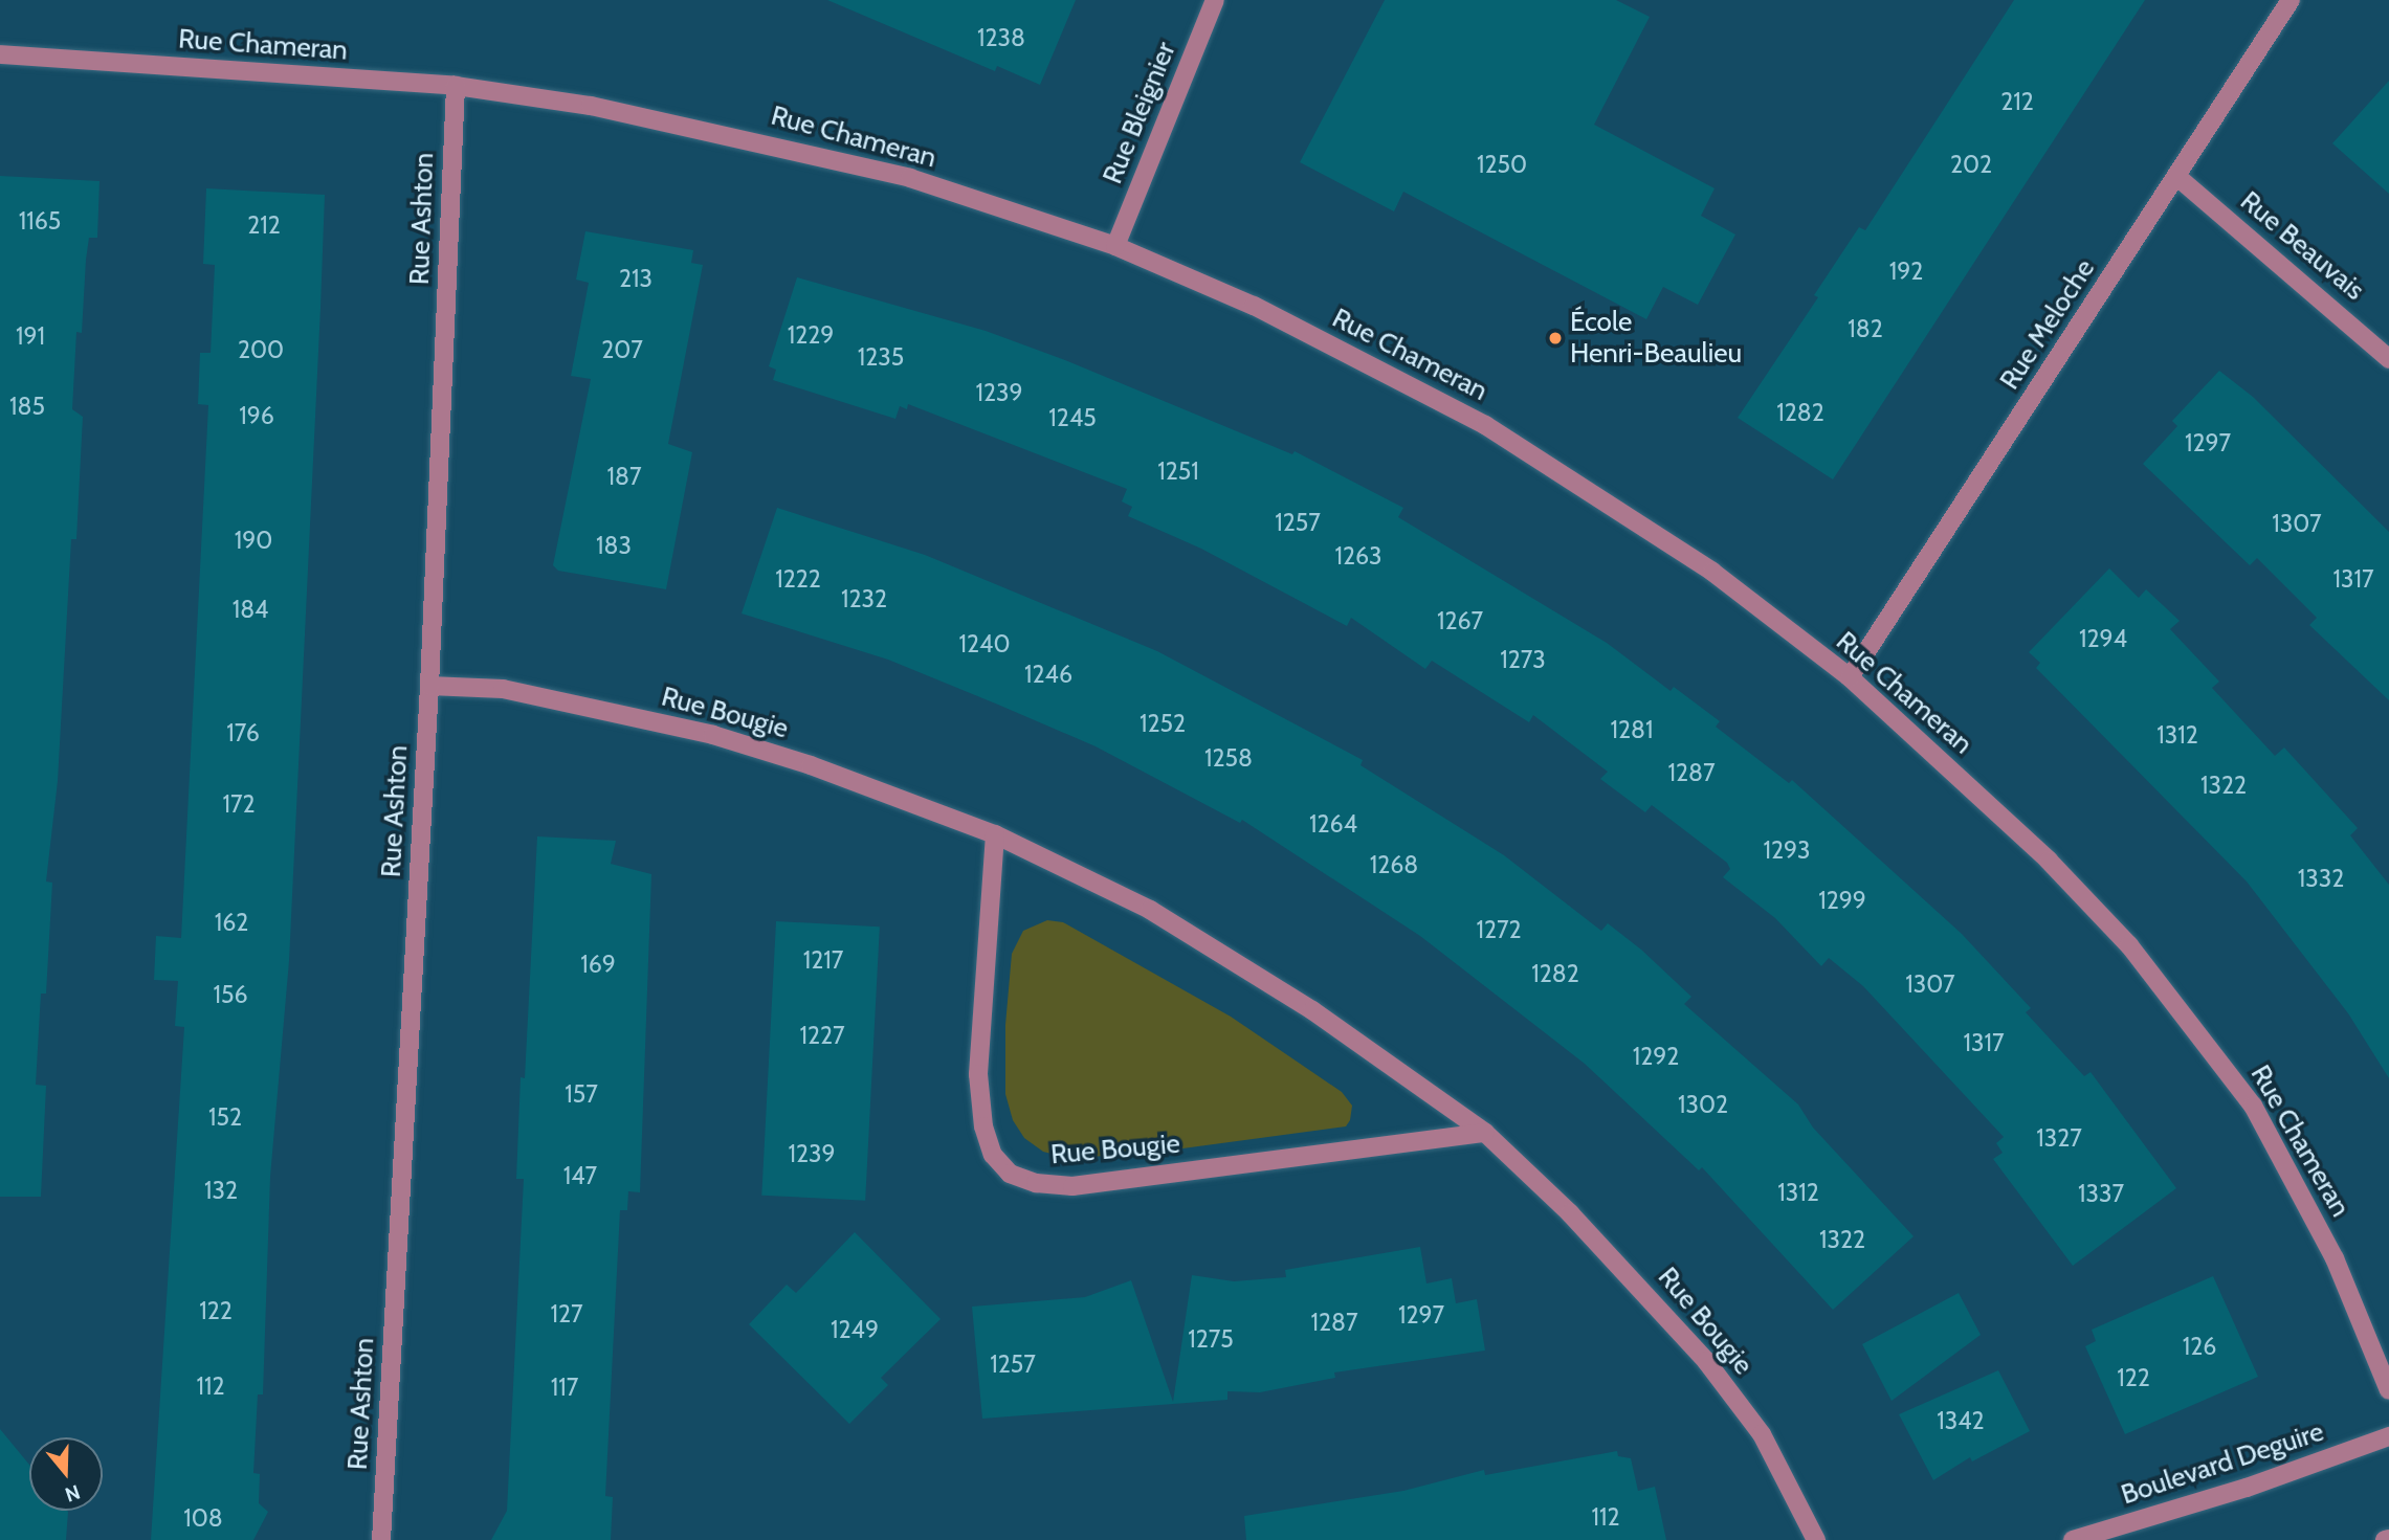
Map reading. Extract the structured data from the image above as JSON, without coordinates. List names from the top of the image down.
{
  "streets": {
    "street": [
      "Rue Chameran",
      "Rue Bleignier",
      "Rue Ashton",
      "Rue Beauvais",
      "Rue Meloche",
      "Rue Bougie",
      "Boulevard Deguire"
    ]
  },
  "crossings": [
    ["Rue Chameran", "Rue Bleignier"],
    ["Rue Chameran", "Rue Ashton"],
    ["Rue Chameran", "Rue Meloche"],
    ["Rue Ashton", "Rue Bougie"],
    ["Rue Beauvais", "Rue Meloche"]
  ],
  "places": ["École Henri-Beaulieu"],
  "house_numbers": [
    "1238",
    "212",
    "1250",
    "202",
    "1165",
    "212",
    "192",
    "213",
    "182",
    "1229",
    "191",
    "200",
    "207",
    "1235",
    "1239",
    "185",
    "1282",
    "196",
    "1245",
    "1297",
    "1251",
    "187",
    "1257",
    "1307",
    "190",
    "183",
    "1263",
    "1222",
    "1317",
    "1232",
    "184",
    "1267",
    "1294",
    "1240",
    "1273",
    "1246",
    "1252",
    "1281",
    "176",
    "1312",
    "1258",
    "1287",
    "1322",
    "172",
    "1264",
    "1293",
    "1268",
    "1332",
    "1299",
    "162",
    "1272",
    "1217",
    "169",
    "1282",
    "1307",
    "156",
    "1227",
    "1317",
    "1292",
    "157",
    "1302",
    "152",
    "1327",
    "1239",
    "147",
    "132",
    "1312",
    "1337",
    "1322",
    "122",
    "127",
    "1297",
    "1287",
    "1249",
    "1275",
    "126",
    "1257",
    "122",
    "112",
    "117",
    "1342",
    "112",
    "108"
  ],
  "north": "bottom"
}
